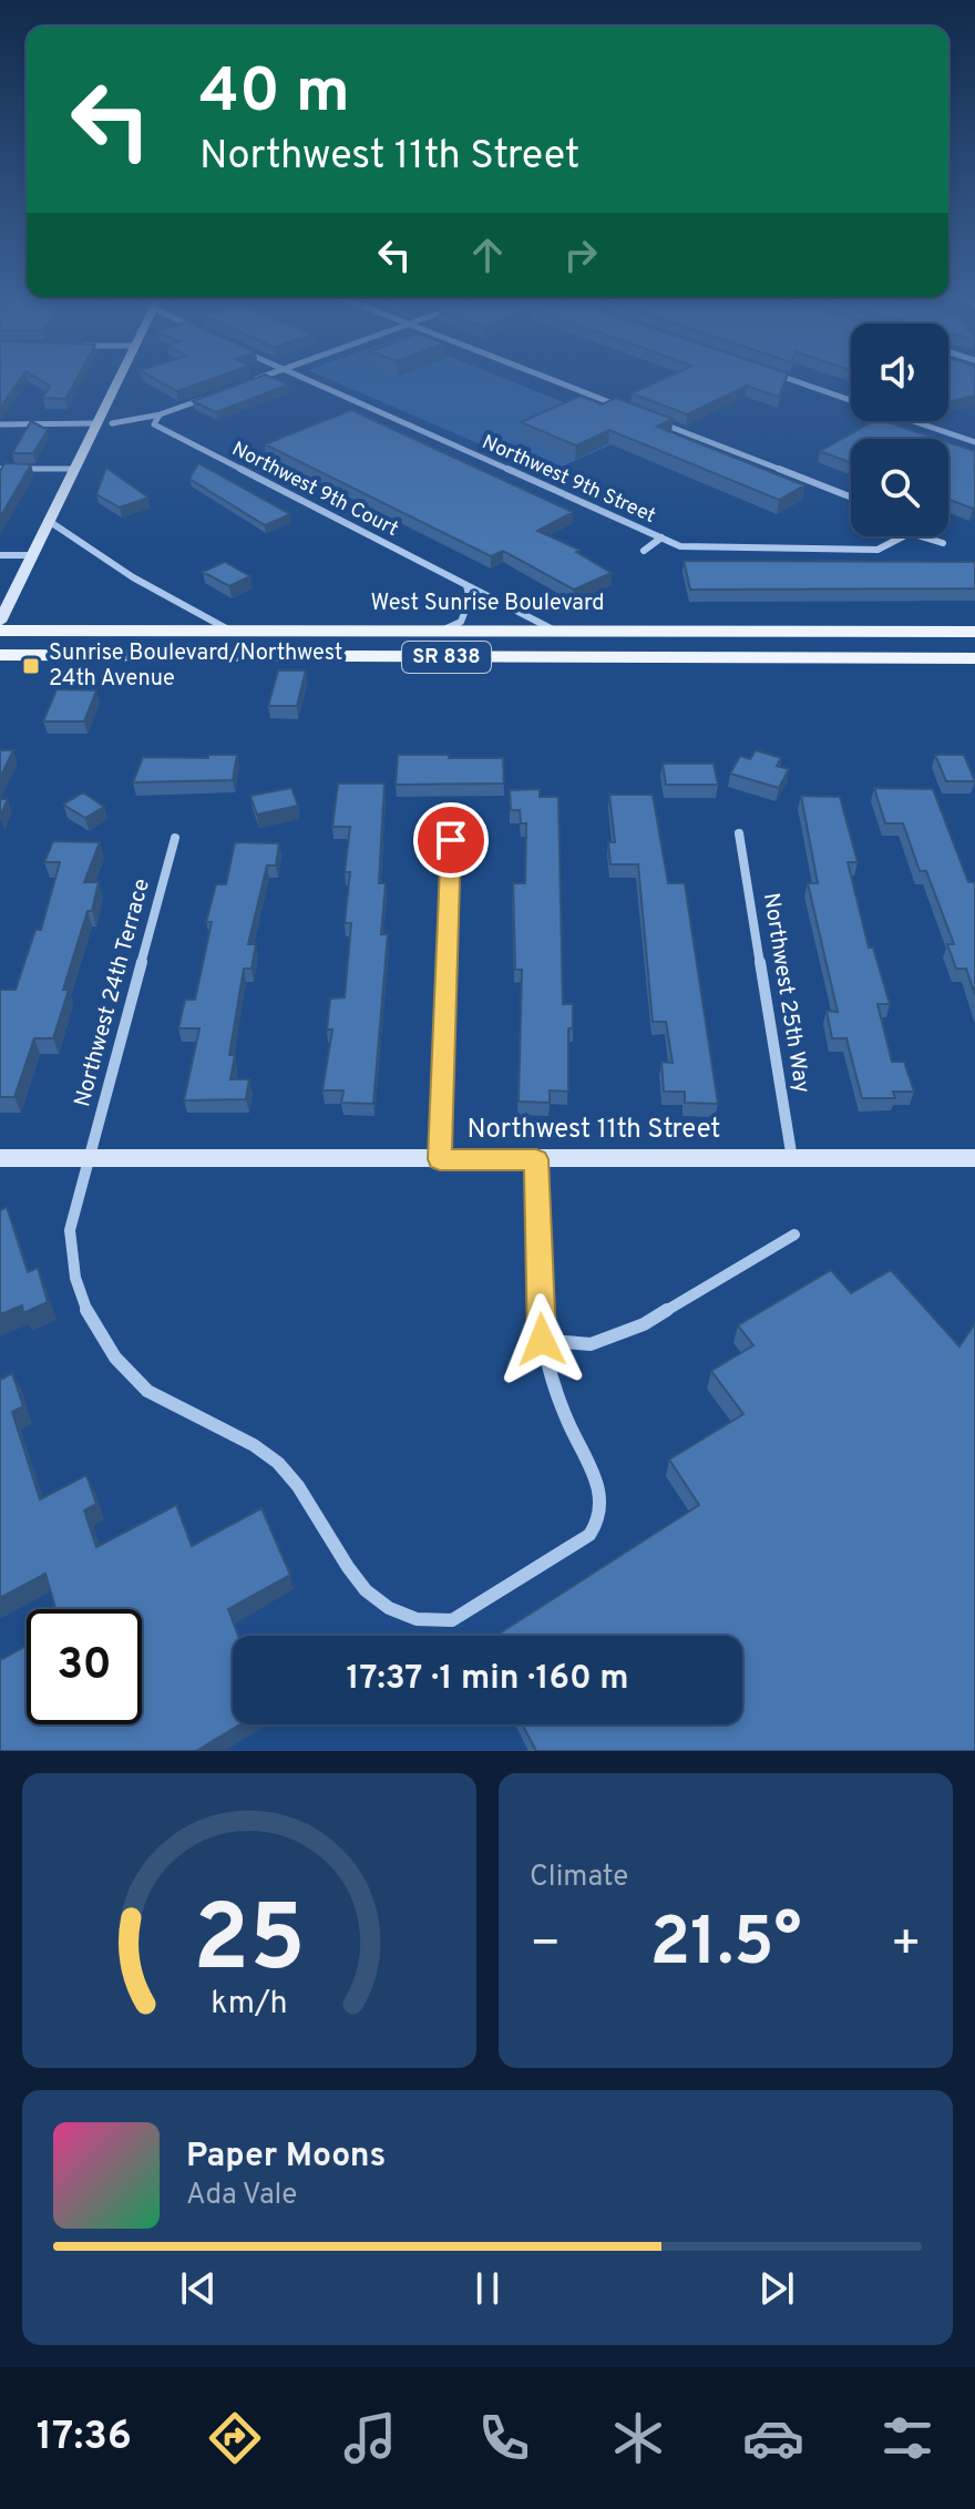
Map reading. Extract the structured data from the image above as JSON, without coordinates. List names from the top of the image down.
{
  "streets": {
    "main road": ["West Sunrise Boulevard", "SR 838"],
    "street": [
      "Northwest 9th Street",
      "Northwest 9th Court",
      "Northwest 24th Terrace",
      "Northwest 25th Way",
      "Northwest 11th Street"
    ]
  },
  "crossings": [
    ["Northwest 9th Court", "West Sunrise Boulevard"],
    ["Northwest 24th Terrace", "Northwest 11th Street"],
    ["Northwest 25th Way", "Northwest 11th Street"]
  ],
  "places": {
    "transit": ["Sunrise Boulevard/Northwest 24th Avenue"]
  },
  "page": {
    "turn": ["40 m", "Northwest 11th Street"],
    "limit": "30",
    "trip": "17:37 · 1 min · 160 m",
    "tile": "Climate",
    "heat": ["−", "21.5°", "+"],
    "song": ["Paper Moons", "Ada Vale"],
    "tabs": "17:36",
    "gauge": ["25", "km/h"]
  }
}
